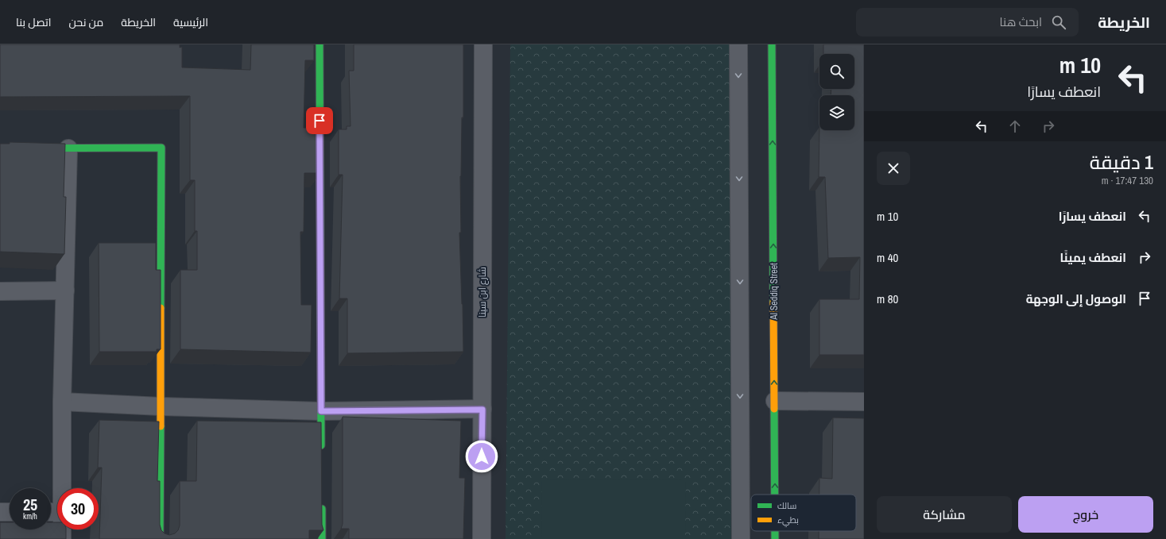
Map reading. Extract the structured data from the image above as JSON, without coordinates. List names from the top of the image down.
{
  "streets": {
    "street": ["Al Seddiq Street", "شارع ابن سينا"]
  },
  "legend": ["سالك", "بطيء"],
  "page": {
    "header": "الخريطة",
    "search": "ابحث هنا",
    "nav": [
      "الرئيسية",
      "الخريطة",
      "من نحن",
      "اتصل بنا"
    ],
    "turn": ["10 m", "انعطف يسارًا"],
    "heading": ["1 دقيقة", "130 m · 17:47"],
    "list": [
      {
        "name": "انعطف يسارًا",
        "value": "10 m"
      },
      {
        "name": "انعطف يمينًا",
        "value": "40 m"
      },
      {
        "name": "الوصول إلى الوجهة",
        "value": "80 m"
      }
    ],
    "speed": "25 km/h",
    "limit": "30",
    "buttons": ["خروج", "مشاركة"]
  }
}
